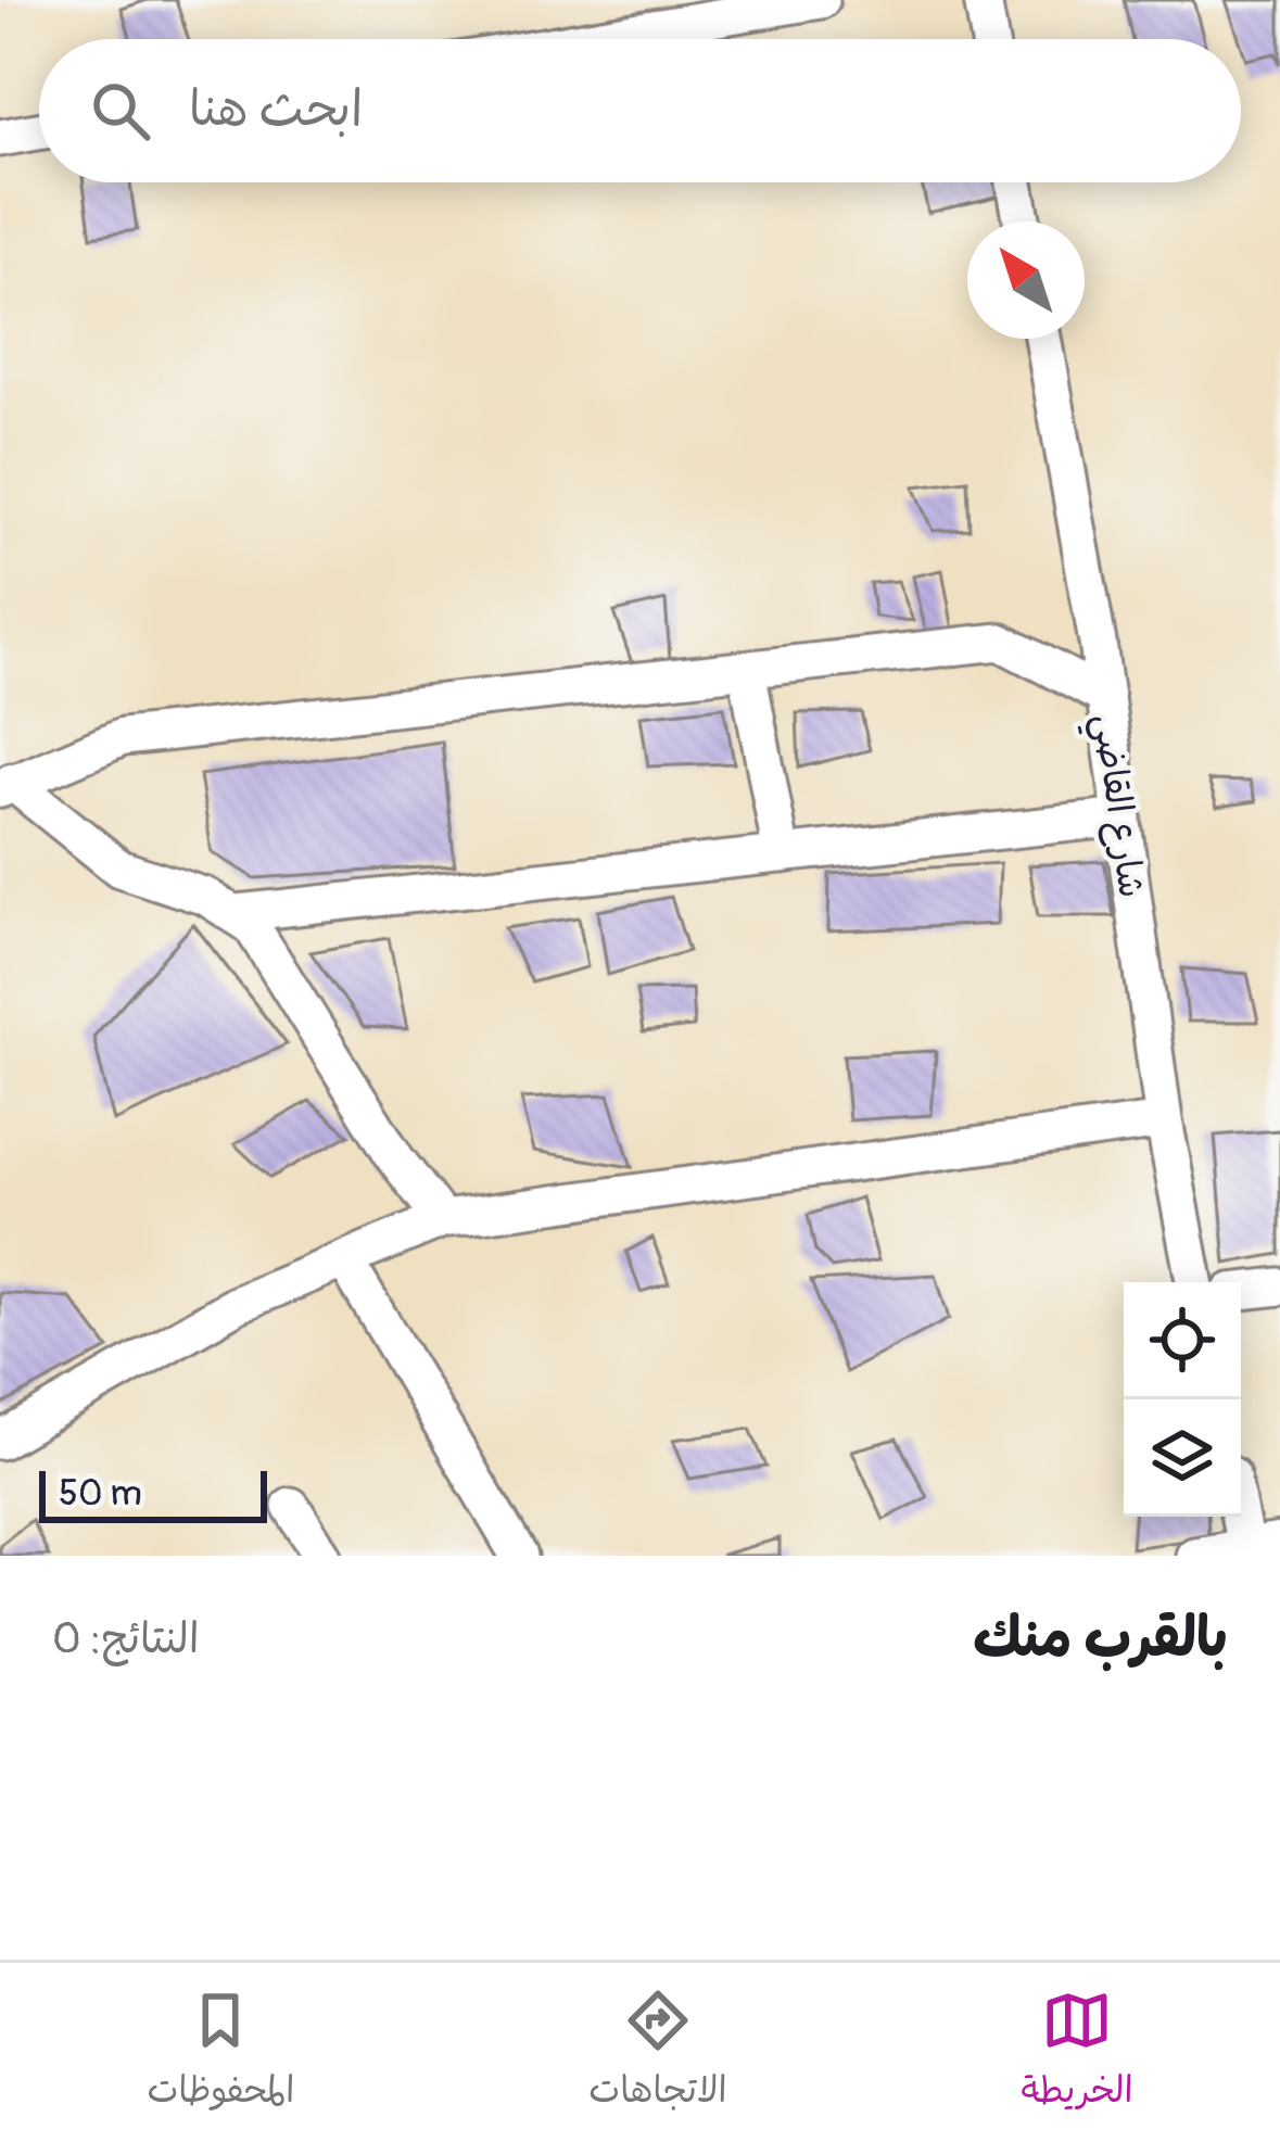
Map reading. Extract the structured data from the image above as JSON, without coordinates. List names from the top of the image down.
{
  "streets": {
    "street": ["شارع القاضي"]
  },
  "scale_bar": "50 m",
  "north": "top left",
  "page": {
    "search": "ابحث هنا",
    "scale": "50 m",
    "heading": ["بالقرب منك", "النتائج: 0"],
    "nav": ["الخريطة", "الاتجاهات", "المحفوظات"]
  }
}
